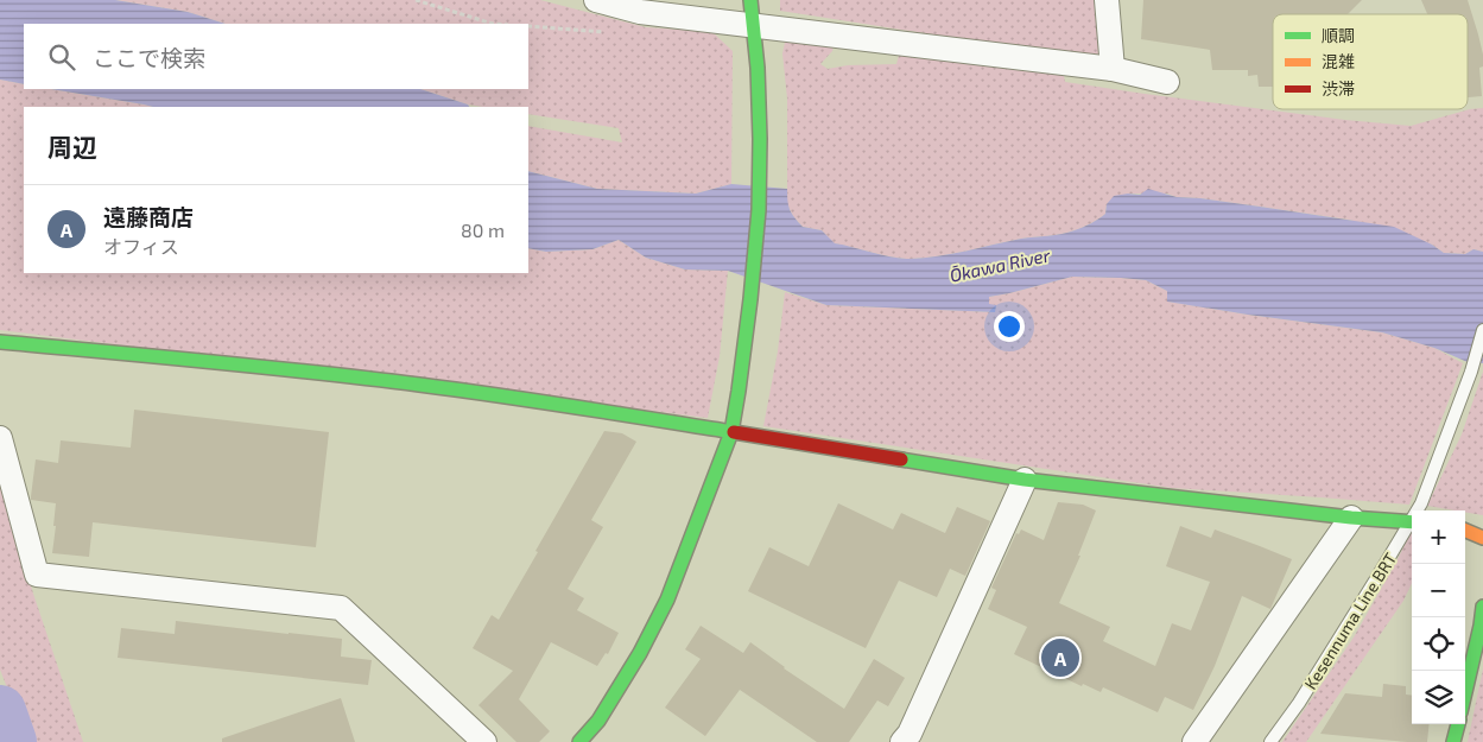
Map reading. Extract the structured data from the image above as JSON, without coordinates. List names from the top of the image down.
{
  "streets": {
    "lane": ["Kesennuma Line BRT"]
  },
  "water": ["Ōkawa River"],
  "legend": ["順調", "混雑", "渋滞"],
  "page": {
    "search": "ここで検索",
    "heading": "周辺",
    "list": [
      {
        "mark": "A",
        "name": "遠藤商店",
        "note": "オフィス",
        "value": "80 m"
      }
    ],
    "map_buttons": ["+", "−"],
    "pins": "A"
  }
}
